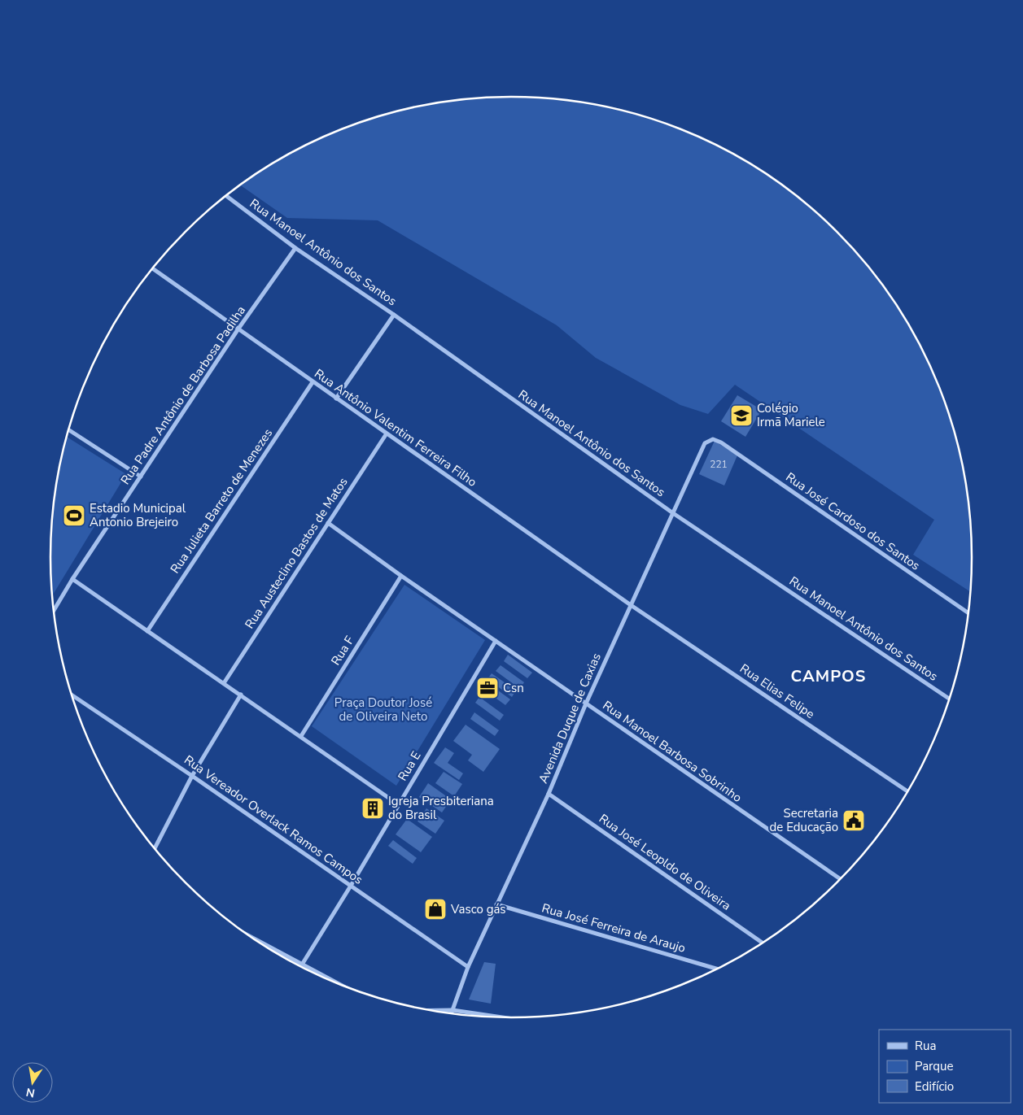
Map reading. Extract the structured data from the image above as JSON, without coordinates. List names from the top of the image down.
{
  "streets": {
    "street": [
      "Rua Manoel Antônio dos Santos",
      "Rua Padre Antônio de Barbosa Padilha",
      "Rua Antônio Valentim Ferreira Filho",
      "Rua Julieta Barreto de Menezes",
      "Rua José Cardoso dos Santos",
      "Rua Austeclino Bastos de Matos",
      "Rua F",
      "Rua Elias Felipe",
      "Avenida Duque de Caxias",
      "Rua Manoel Barbosa Sobrinho",
      "Rua E",
      "Rua Vereador Overlack Ramos Campos",
      "Rua José Leopldo de Oliveira",
      "Rua José Ferreira de Araujo"
    ]
  },
  "crossings": [
    ["Rua Manoel Antônio dos Santos", "Rua Padre Antônio de Barbosa Padilha"],
    ["Rua Manoel Antônio dos Santos", "Avenida Duque de Caxias"],
    ["Rua Padre Antônio de Barbosa Padilha", "Rua Antônio Valentim Ferreira Filho"],
    ["Rua Antônio Valentim Ferreira Filho", "Rua Julieta Barreto de Menezes"],
    ["Rua Antônio Valentim Ferreira Filho", "Rua Austeclino Bastos de Matos"],
    ["Rua Antônio Valentim Ferreira Filho", "Rua Elias Felipe"],
    ["Rua Antônio Valentim Ferreira Filho", "Avenida Duque de Caxias"],
    ["Rua José Cardoso dos Santos", "Avenida Duque de Caxias"],
    ["Rua Austeclino Bastos de Matos", "Rua Manoel Barbosa Sobrinho"],
    ["Rua F", "Rua Manoel Barbosa Sobrinho"],
    ["Rua Elias Felipe", "Avenida Duque de Caxias"],
    ["Avenida Duque de Caxias", "Rua Manoel Barbosa Sobrinho"],
    ["Avenida Duque de Caxias", "Rua Vereador Overlack Ramos Campos"],
    ["Avenida Duque de Caxias", "Rua José Leopldo de Oliveira"],
    ["Avenida Duque de Caxias", "Rua José Ferreira de Araujo"],
    ["Rua Manoel Barbosa Sobrinho", "Rua E"],
    ["Rua E", "Rua Vereador Overlack Ramos Campos"]
  ],
  "districts": ["CAMPOS"],
  "parks": ["Praça Doutor José de Oliveira Neto"],
  "places": {
    "school or university": ["Colégio Irmã Mariele"],
    "sports": ["Estadio Municipal Antonio Brejeiro"],
    "office": ["Csn"],
    "building": ["Igreja Presbiteriana do Brasil"],
    "public building": ["Secretaria de Educação"],
    "shop": ["Vasco gás"]
  },
  "house_numbers": ["221"],
  "legend": ["Rua", "Parque", "Edifício"],
  "north": "bottom"
}
